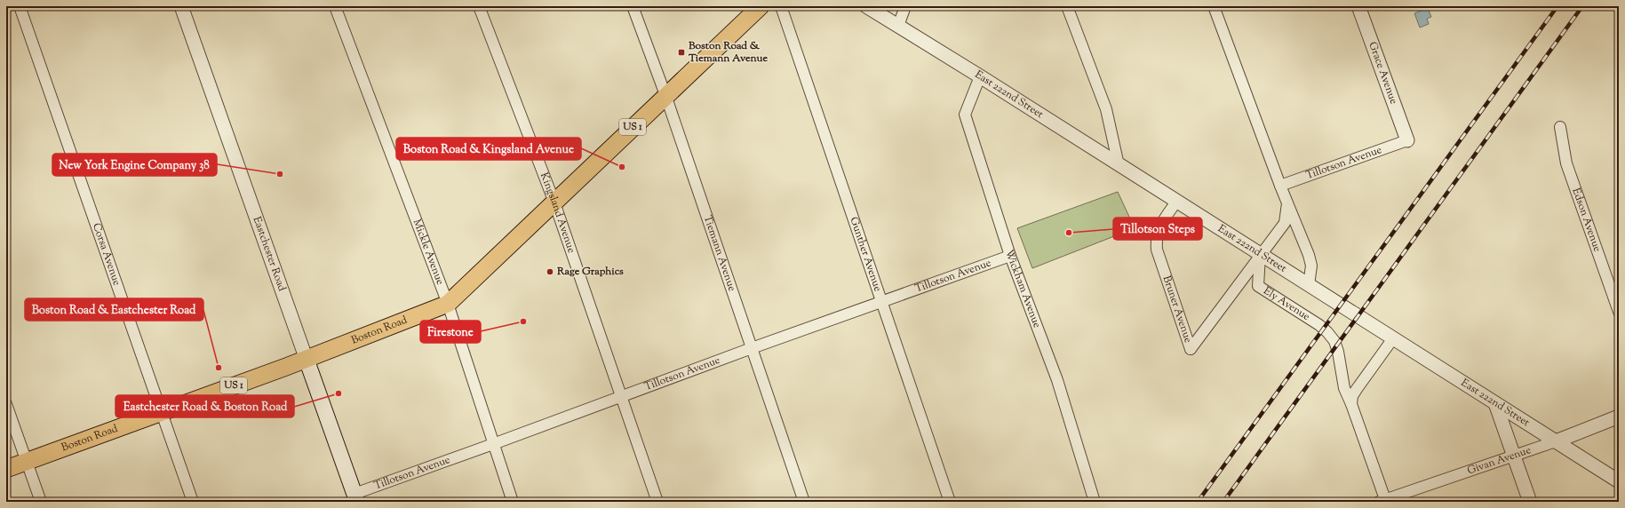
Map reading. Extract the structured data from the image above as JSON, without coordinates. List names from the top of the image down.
{
  "streets": {
    "main road": ["US 1", "Eastchester Road", "Boston Road"],
    "street": [
      "Grace Avenue",
      "East 222nd Street",
      "Tillotson Avenue",
      "Kingsland Avenue",
      "Edson Avenue",
      "Mickle Avenue",
      "Tiemann Avenue",
      "Corsa Avenue",
      "Gunther Avenue",
      "Wickham Avenue",
      "Ely Avenue",
      "Bruner Avenue",
      "Givan Avenue"
    ]
  },
  "crossings": [
    ["Grace Avenue", "Tillotson Avenue"],
    ["East 222nd Street", "Wickham Avenue"],
    ["East 222nd Street", "Ely Avenue"],
    ["East 222nd Street", "Bruner Avenue"],
    ["East 222nd Street", "Givan Avenue"],
    ["Tillotson Avenue", "Kingsland Avenue"],
    ["Tillotson Avenue", "Mickle Avenue"],
    ["Tillotson Avenue", "Tiemann Avenue"],
    ["Tillotson Avenue", "Eastchester Road"],
    ["Tillotson Avenue", "Gunther Avenue"],
    ["Tillotson Avenue", "Wickham Avenue"],
    ["Kingsland Avenue", "Boston Road"],
    ["Mickle Avenue", "Boston Road"],
    ["Tiemann Avenue", "Boston Road"],
    ["Corsa Avenue", "Boston Road"],
    ["Eastchester Road", "Boston Road"],
    ["Ely Avenue", "Bruner Avenue"],
    ["Ely Avenue", "Givan Avenue"]
  ],
  "places": {
    "transit": ["Boston Road & Tiemann Avenue"],
    "other": [
      "Boston Road & Kingsland Avenue",
      "New York Engine Company 38",
      "Tillotson Steps",
      "Rage Graphics",
      "Firestone",
      "Boston Road & Eastchester Road",
      "Eastchester Road & Boston Road"
    ]
  }
}
